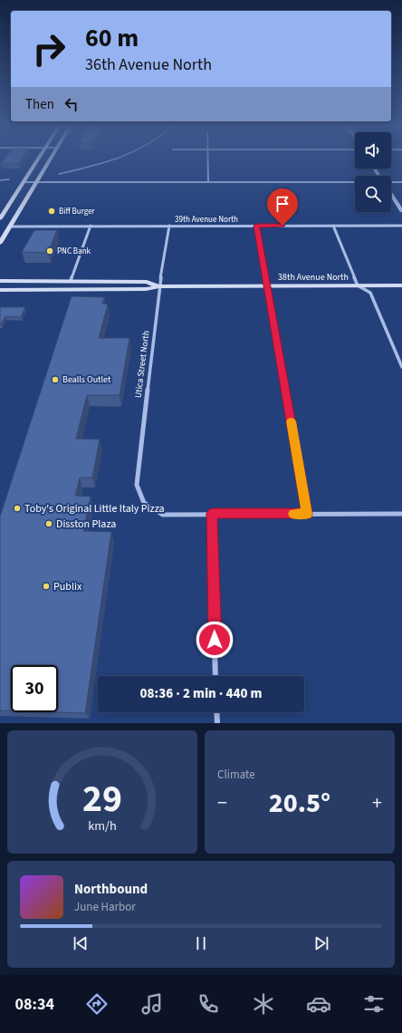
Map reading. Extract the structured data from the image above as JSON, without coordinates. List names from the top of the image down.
{
  "streets": {
    "main road": ["38th Avenue North"],
    "street": ["39th Avenue North", "Utica Street North"]
  },
  "crossings": [
    ["39th Avenue North", "Utica Street North"],
    ["38th Avenue North", "Utica Street North"]
  ],
  "places": [
    "Biff Burger",
    "PNC Bank",
    "Bealls Outlet",
    "Toby's Original Little Italy Pizza",
    "Disston Plaza",
    "Publix"
  ],
  "page": {
    "turn": ["60 m", "36th Avenue North"],
    "then": "Then",
    "limit": "30",
    "trip": "08:36 · 2 min · 440 m",
    "tile": "Climate",
    "heat": ["−", "20.5°", "+"],
    "song": ["Northbound", "June Harbor"],
    "tabs": "08:34",
    "gauge": ["29", "km/h"]
  }
}
